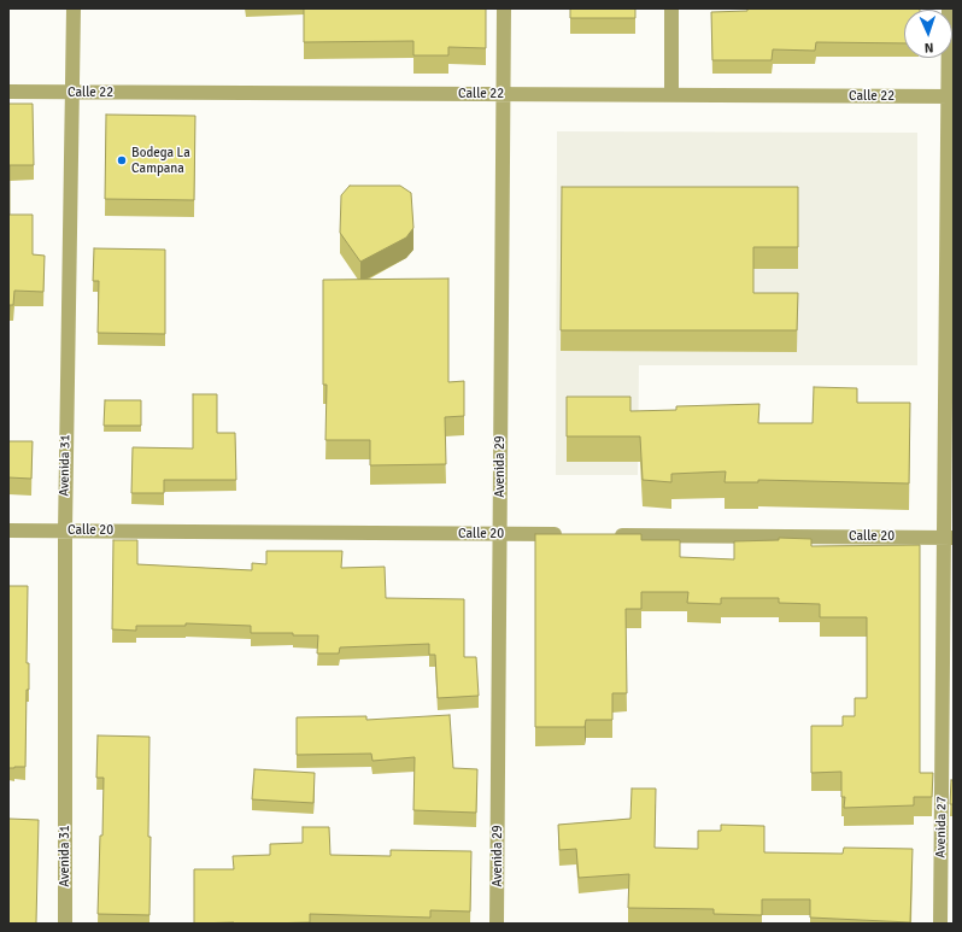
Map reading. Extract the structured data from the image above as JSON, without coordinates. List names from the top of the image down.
{
  "streets": {
    "street": [
      "Calle 22",
      "Avenida 31",
      "Avenida 29",
      "Calle 20",
      "Avenida 27"
    ]
  },
  "crossings": [
    ["Calle 22", "Avenida 31"],
    ["Calle 22", "Avenida 29"],
    ["Calle 22", "Avenida 27"],
    ["Avenida 31", "Calle 20"],
    ["Avenida 29", "Calle 20"],
    ["Calle 20", "Avenida 27"]
  ],
  "places": ["Bodega La Campana"],
  "north": "bottom"
}
